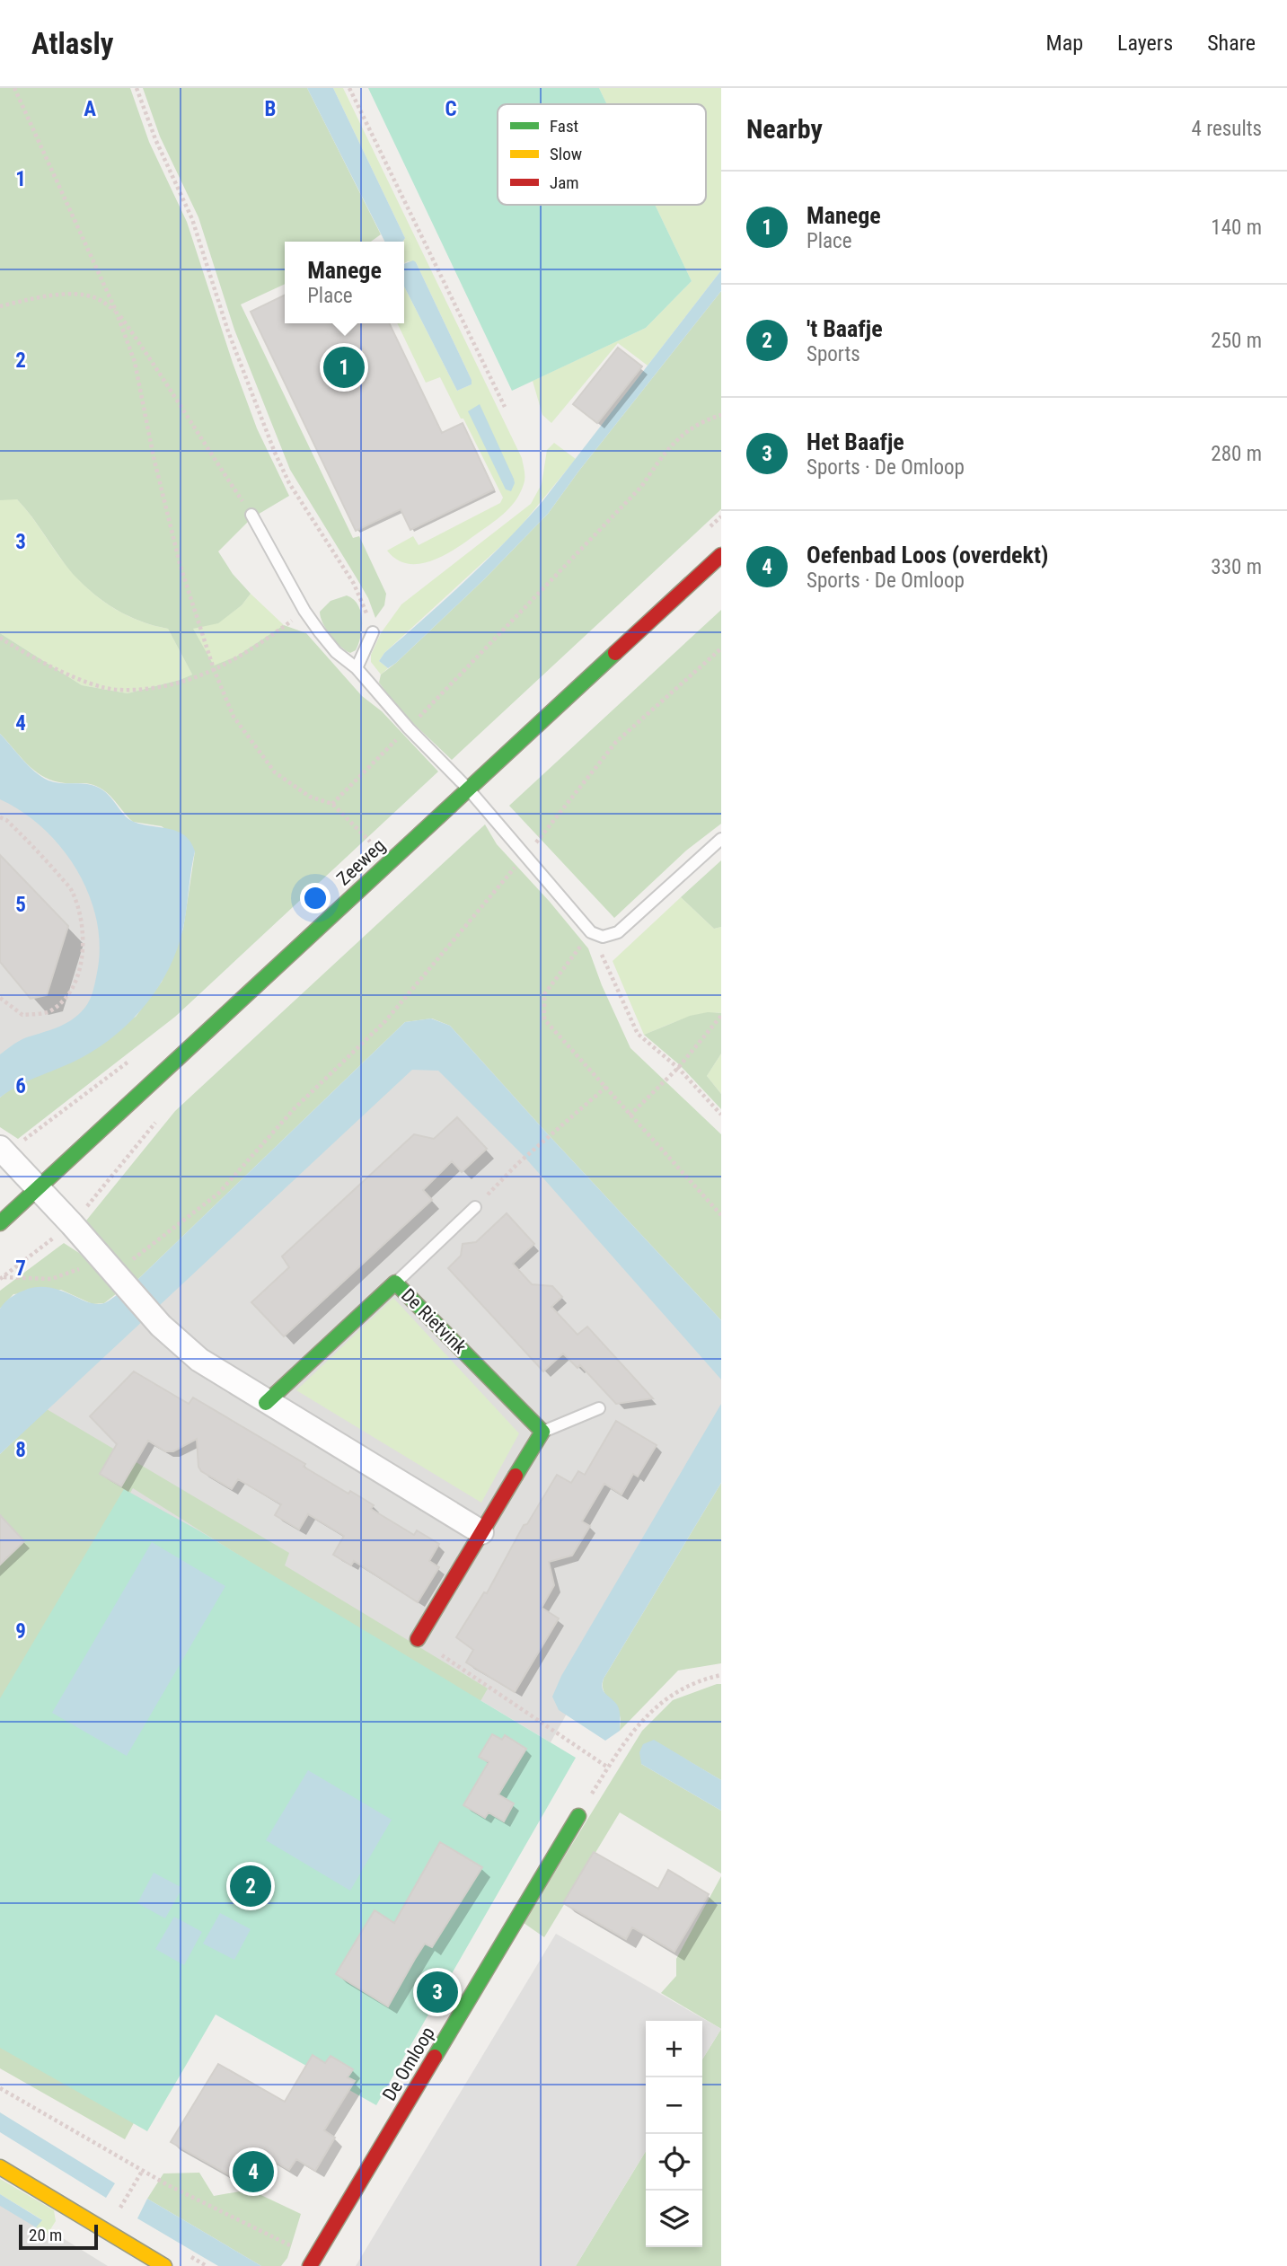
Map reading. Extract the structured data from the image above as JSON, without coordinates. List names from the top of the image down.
{
  "streets": {
    "street": ["Zeeweg", "De Rietvink", "De Omloop"]
  },
  "legend": ["Fast", "Slow", "Jam"],
  "scale_bar": "20 m",
  "page": {
    "header": "Atlasly",
    "nav": ["Map", "Layers", "Share"],
    "heading": ["Nearby", "4 results"],
    "list": [
      {
        "mark": "1",
        "name": "Manege",
        "note": "Place",
        "value": "140 m"
      },
      {
        "mark": "2",
        "name": "'t Baafje",
        "note": "Sports",
        "value": "250 m"
      },
      {
        "mark": "3",
        "name": "Het Baafje",
        "note": "Sports · De Omloop",
        "value": "280 m"
      },
      {
        "mark": "4",
        "name": "Oefenbad Loos (overdekt)",
        "note": "Sports · De Omloop",
        "value": "330 m"
      }
    ],
    "popup": ["Manege", "Place"],
    "pins": [
      "1",
      "2",
      "3",
      "4"
    ],
    "map_buttons": ["+", "−"],
    "scale": "20 m"
  },
  "grid": {
    "columns": ["A", "B", "C"],
    "rows": [
      "1",
      "2",
      "3",
      "4",
      "5",
      "6",
      "7",
      "8",
      "9"
    ]
  }
}
